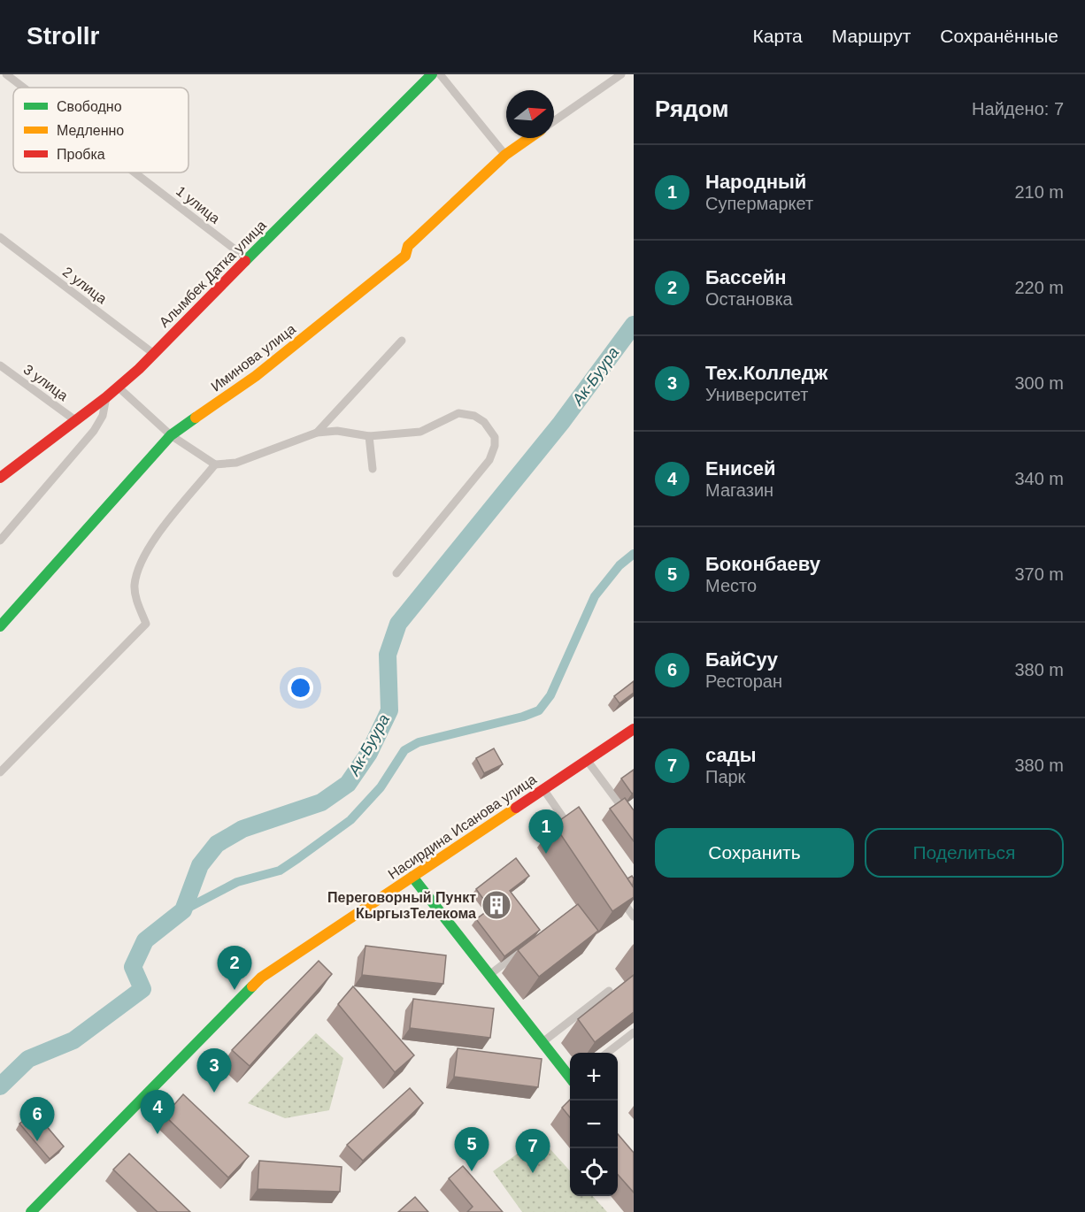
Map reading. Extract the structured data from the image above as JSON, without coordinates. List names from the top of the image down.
{
  "streets": {
    "main road": ["Алымбек Датка улица", "Иминова улица", "Насирдина Исанова улица"],
    "street": ["1 улица", "2 улица", "3 улица"]
  },
  "crossings": [
    ["1 улица", "Алымбек Датка улица"],
    ["Алымбек Датка улица", "2 улица"],
    ["Алымбек Датка улица", "3 улица"]
  ],
  "water": ["Ак-Буура"],
  "places": {
    "building": ["Переговорный Пункт КыргызТелекома"]
  },
  "legend": ["Свободно", "Медленно", "Пробка"],
  "north": "right",
  "page": {
    "header": "Strollr",
    "nav": ["Карта", "Маршрут", "Сохранённые"],
    "heading": ["Рядом", "Найдено: 7"],
    "list": [
      {
        "mark": "1",
        "name": "Народный",
        "note": "Супермаркет",
        "value": "210 m"
      },
      {
        "mark": "2",
        "name": "Бассейн",
        "note": "Остановка",
        "value": "220 m"
      },
      {
        "mark": "3",
        "name": "Тех.Колледж",
        "note": "Университет",
        "value": "300 m"
      },
      {
        "mark": "4",
        "name": "Енисей",
        "note": "Магазин",
        "value": "340 m"
      },
      {
        "mark": "5",
        "name": "Боконбаеву",
        "note": "Место",
        "value": "370 m"
      },
      {
        "mark": "6",
        "name": "БайСуу",
        "note": "Ресторан",
        "value": "380 m"
      },
      {
        "mark": "7",
        "name": "сады",
        "note": "Парк",
        "value": "380 m"
      }
    ],
    "pins": [
      "1",
      "2",
      "3",
      "4",
      "6",
      "5",
      "7"
    ],
    "buttons": ["Сохранить", "Поделиться"],
    "map_buttons": ["+", "−"]
  }
}
